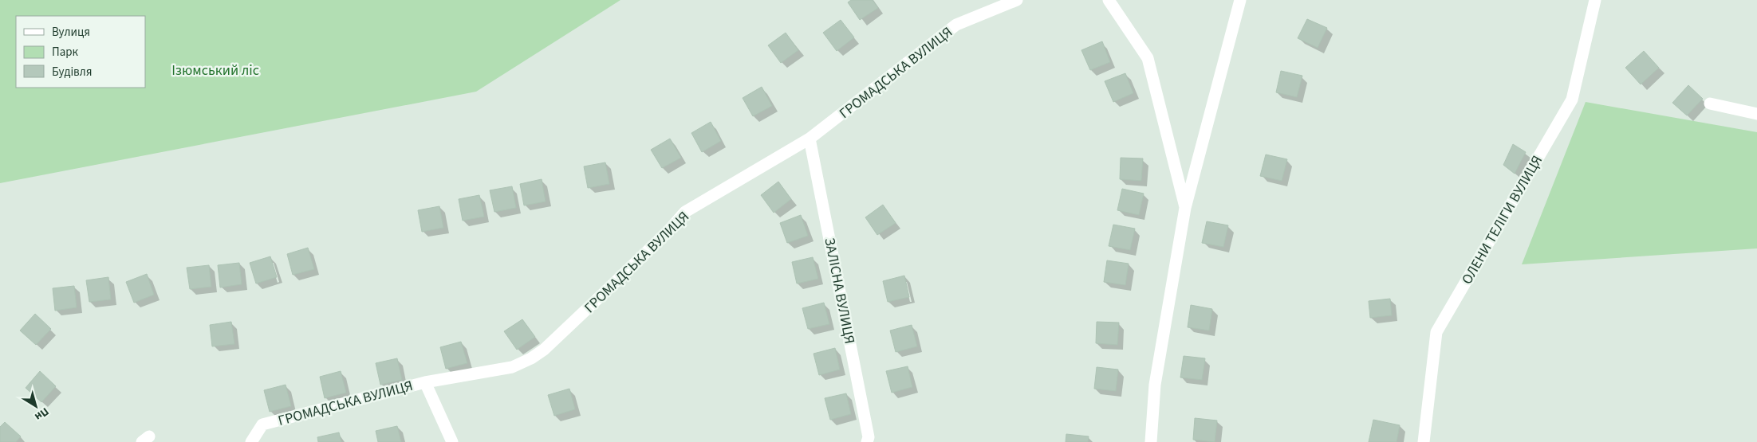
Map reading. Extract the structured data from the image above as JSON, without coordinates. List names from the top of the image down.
{
  "streets": {
    "street": ["ГРОМАДСЬКА ВУЛИЦЯ", "ОЛЕНИ ТЕЛІГИ ВУЛИЦЯ", "ЗАЛІСНА ВУЛИЦЯ"]
  },
  "crossings": [
    ["ГРОМАДСЬКА ВУЛИЦЯ", "ЗАЛІСНА ВУЛИЦЯ"]
  ],
  "parks": ["Ізюмський ліс"],
  "legend": ["Вулиця", "Парк", "Будівля"],
  "north": "bottom right"
}
